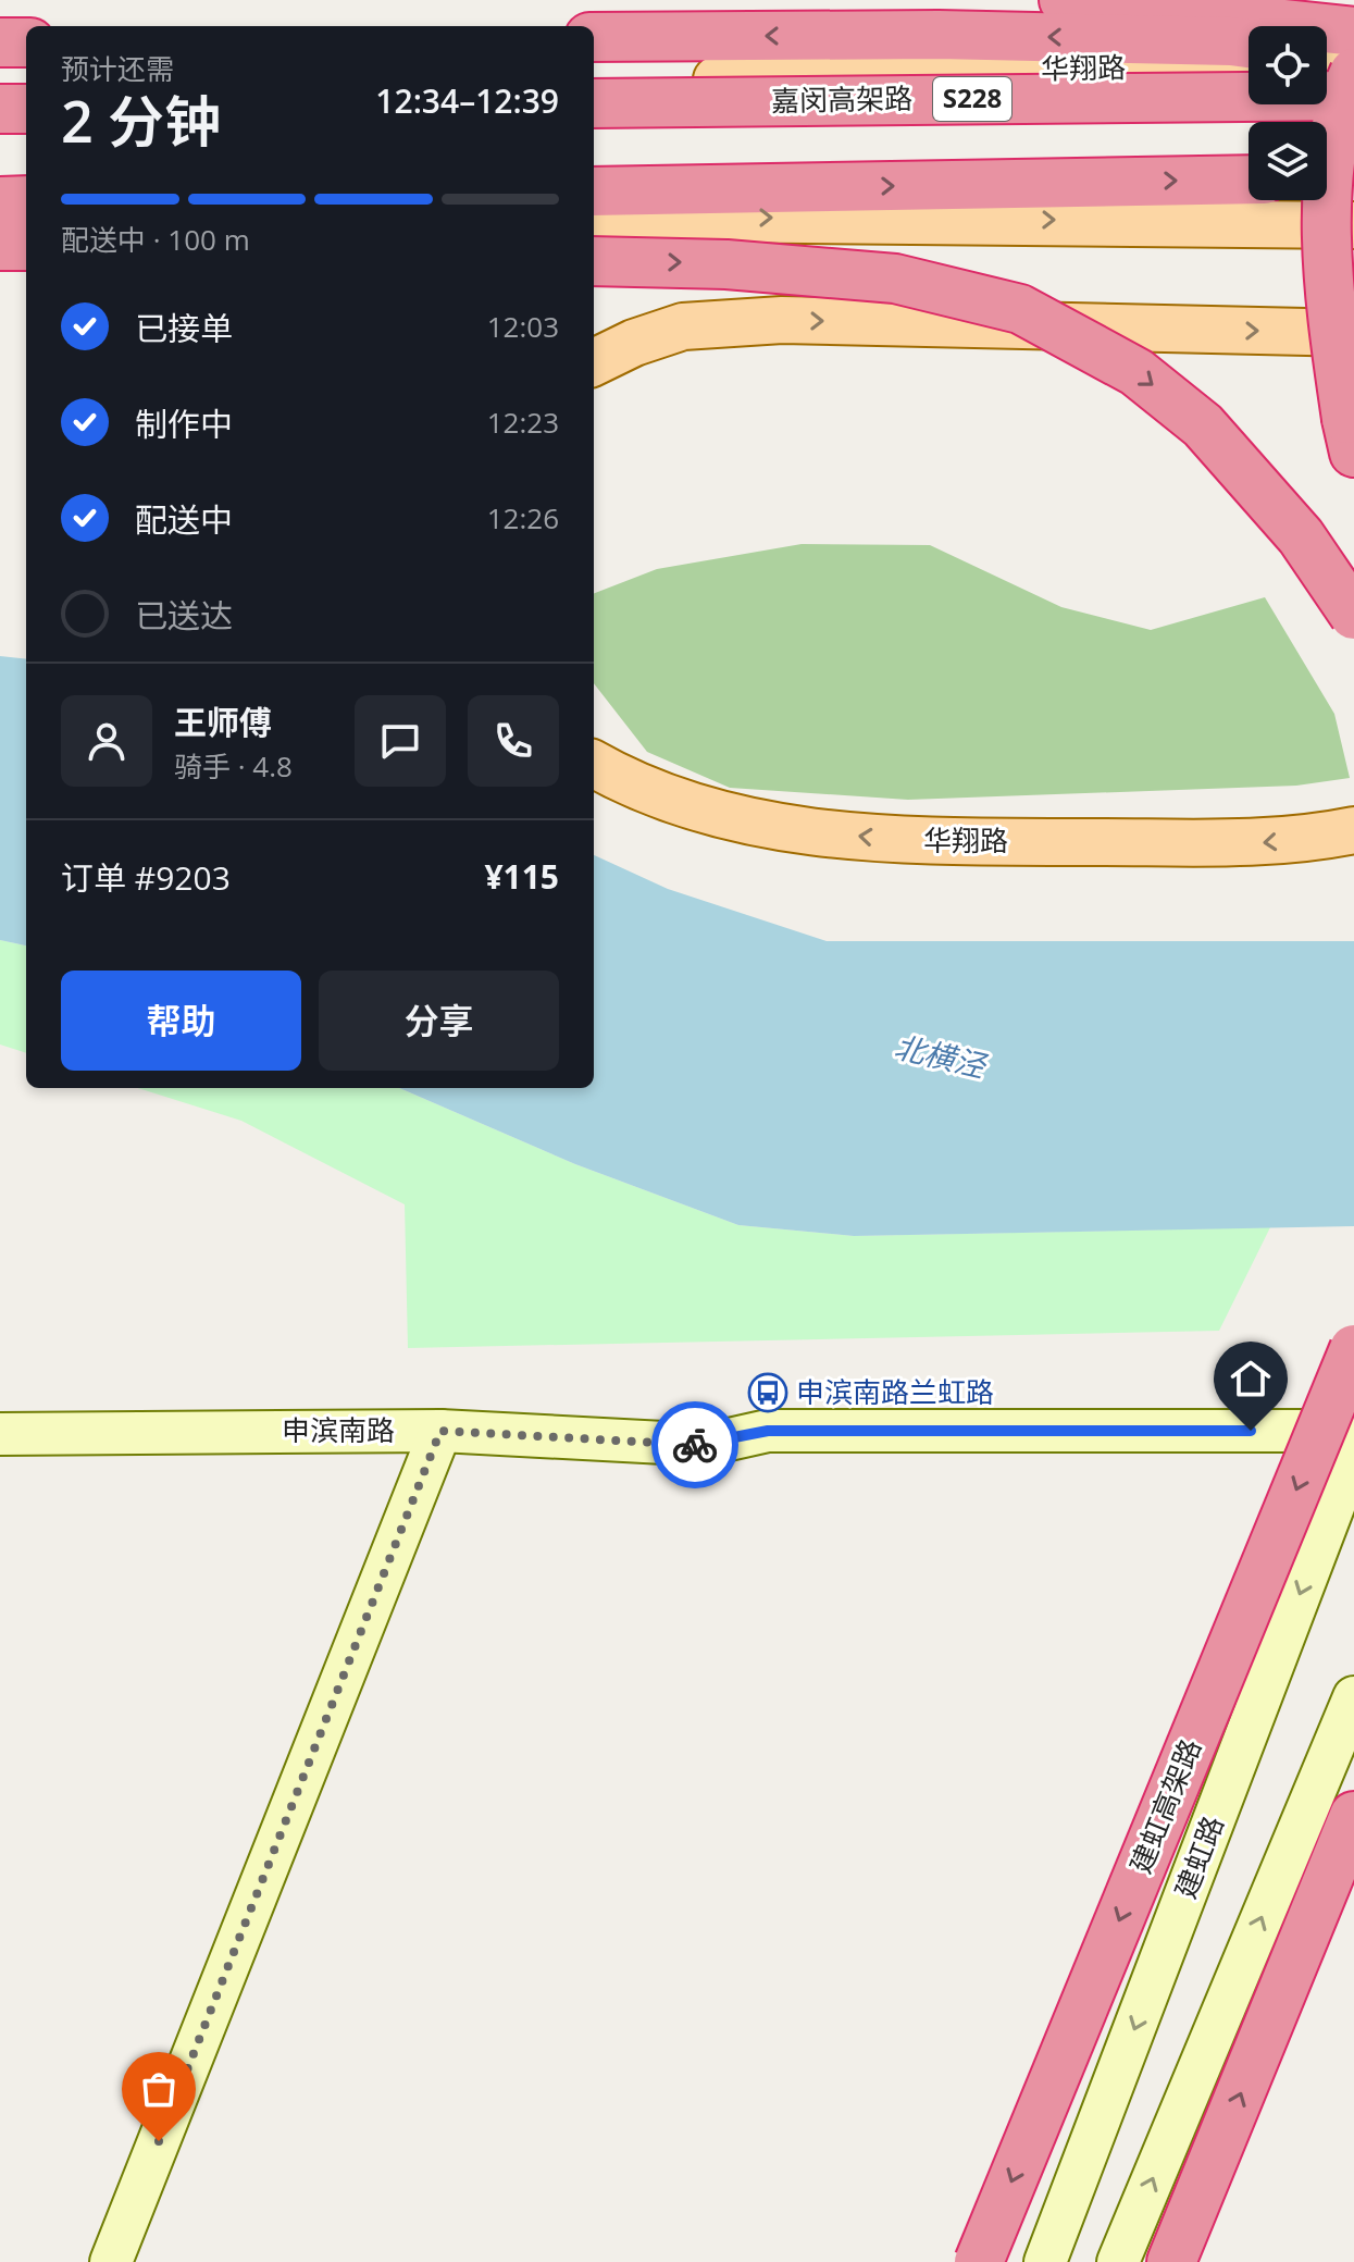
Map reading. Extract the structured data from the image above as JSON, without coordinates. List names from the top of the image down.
{
  "streets": {
    "highway": ["S228", "嘉闵高架路", "建虹高架路"],
    "main road": ["华翔路", "申滨南路", "建虹路"]
  },
  "one_way": ["华翔路"],
  "water": ["北横泾"],
  "places": {
    "bus stop": ["申滨南路兰虹路"]
  },
  "page": {
    "heading": ["2 分钟", "预计还需", "12:34–12:39"],
    "panel": [
      "王师傅",
      "骑手 · 4.8",
      "订单 #9203",
      "¥115"
    ],
    "bar": "配送中 · 100 m",
    "list": [
      ["已接单", "12:03"],
      ["制作中", "12:23"],
      ["配送中", "12:26"],
      "已送达"
    ],
    "buttons": ["帮助", "分享"]
  }
}
